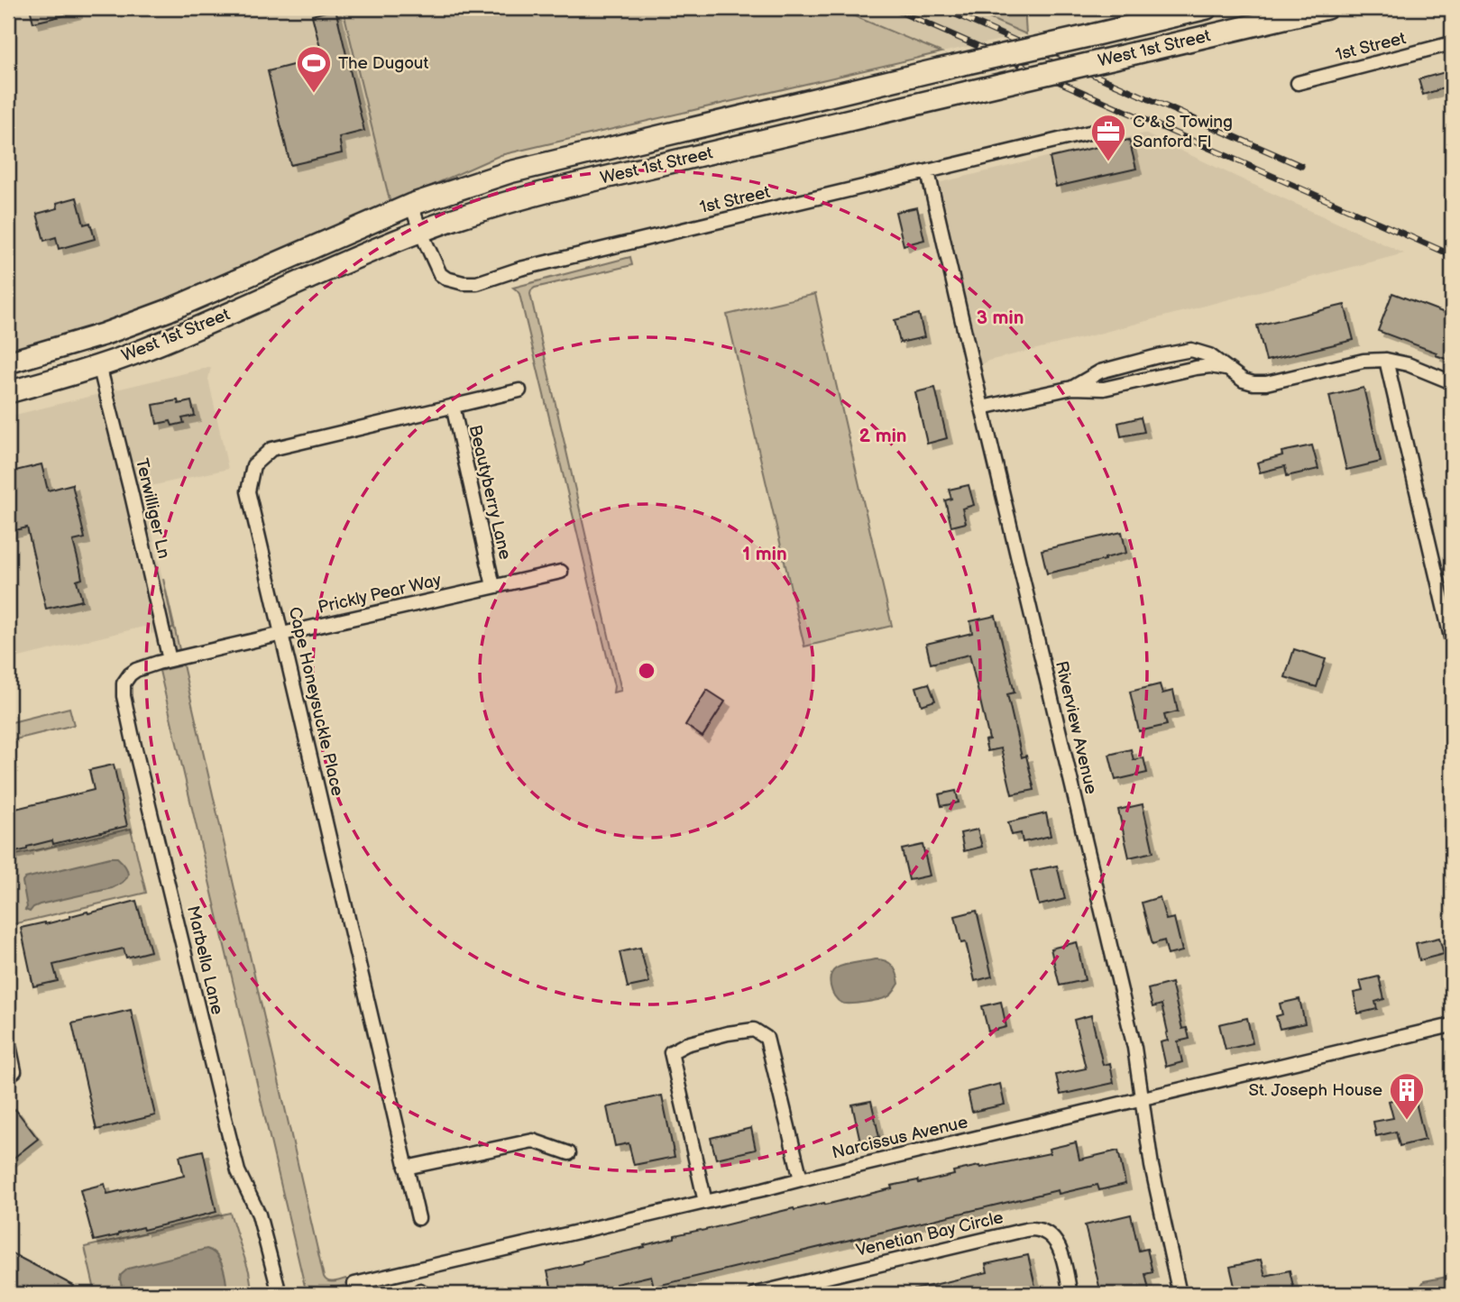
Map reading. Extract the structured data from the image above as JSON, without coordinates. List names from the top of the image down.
{
  "streets": {
    "main road": ["West 1st Street"],
    "street": [
      "1st Street",
      "Beautyberry Lane",
      "Terwilliger Ln",
      "Prickly Pear Way",
      "Cape Honeysuckle Place",
      "Riverview Avenue",
      "Marbella Lane",
      "Narcissus Avenue",
      "Venetian Bay Circle"
    ]
  },
  "crossings": [
    ["1st Street", "West 1st Street"],
    ["1st Street", "Riverview Avenue"],
    ["West 1st Street", "Terwilliger Ln"],
    ["Beautyberry Lane", "Prickly Pear Way"],
    ["Beautyberry Lane", "Cape Honeysuckle Place"],
    ["Terwilliger Ln", "Prickly Pear Way"],
    ["Terwilliger Ln", "Marbella Lane"],
    ["Prickly Pear Way", "Cape Honeysuckle Place"],
    ["Prickly Pear Way", "Marbella Lane"],
    ["Riverview Avenue", "Narcissus Avenue"]
  ],
  "places": {
    "sports": ["The Dugout"],
    "office": ["C & S Towing Sanford Fl"],
    "building": ["St. Joseph House"]
  },
  "rings": ["3 min", "2 min", "1 min"]
}
